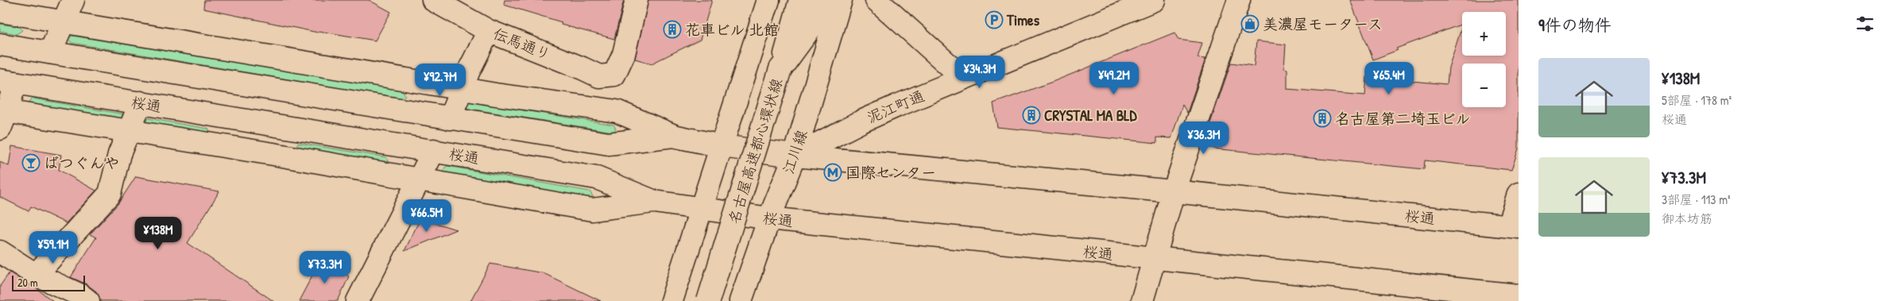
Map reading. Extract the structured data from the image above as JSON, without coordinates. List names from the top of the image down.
{
  "streets": {
    "main road": [
      "伝馬通り",
      "桜通",
      "泥江町通",
      "名古屋高速都心環状線",
      "江川線"
    ]
  },
  "crossings": [
    ["桜通", "泥江町通"],
    ["桜通", "江川線"],
    ["泥江町通", "江川線"]
  ],
  "places": {
    "parking": ["Times"],
    "shop": ["美濃屋モータース"],
    "building": ["花車ビル 北館", "CRYSTAL MA BLD", "名古屋第二埼玉ビル"],
    "bar": ["ばつぐんや"],
    "metro station": ["国際センター"]
  },
  "scale_bar": "20 m",
  "page": {
    "heading": "9件の物件",
    "map_buttons": ["+", "−"],
    "list": [
      {
        "name": "¥138M",
        "note": "5部屋 · 178 m² · 桜通"
      },
      {
        "name": "¥73.3M",
        "note": "3部屋 · 113 m² · 御本坊筋"
      }
    ],
    "price": [
      "¥34.3M",
      "¥49.2M",
      "¥65.4M",
      "¥92.7M",
      "¥36.3M",
      "¥66.5M",
      "¥138M",
      "¥59.1M",
      "¥73.3M"
    ],
    "scale": "20 m"
  }
}
